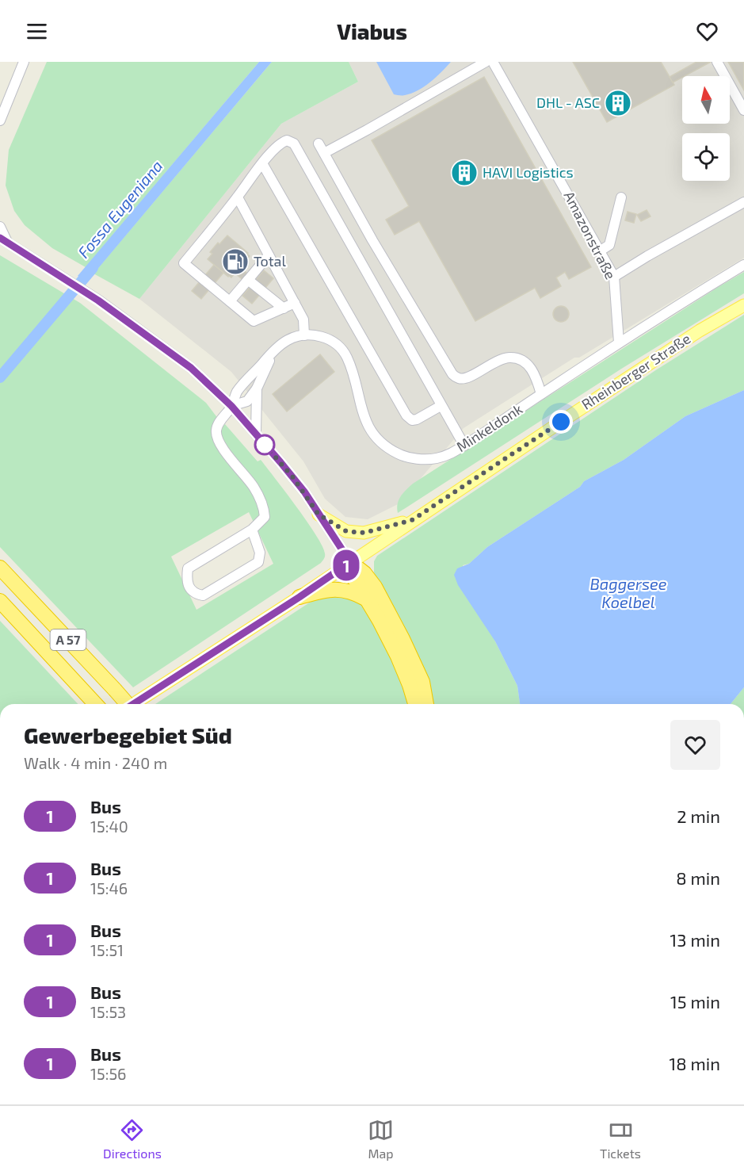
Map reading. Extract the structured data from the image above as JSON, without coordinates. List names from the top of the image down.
{
  "streets": {
    "highway": ["A 57"],
    "main road": ["Rheinberger Straße"],
    "street": ["Amazonstraße", "Minkeldonk"]
  },
  "crossings": [
    ["Amazonstraße", "Minkeldonk"]
  ],
  "water": ["Fossa Eugeniana", "Baggersee Koelbel"],
  "places": {
    "building": ["DHL - ASC", "HAVI Logistics"],
    "fuel station": ["Total"]
  },
  "lines": ["bus line 1"],
  "north": "top",
  "page": {
    "header": "Viabus",
    "on_map": "1",
    "heading": ["Gewerbegebiet Süd", "Walk · 4 min · 240 m"],
    "list": [
      {
        "mark": "1",
        "name": "Bus",
        "note": "15:40",
        "value": "2 min"
      },
      {
        "mark": "1",
        "name": "Bus",
        "note": "15:46",
        "value": "8 min"
      },
      {
        "mark": "1",
        "name": "Bus",
        "note": "15:51",
        "value": "13 min"
      },
      {
        "mark": "1",
        "name": "Bus",
        "note": "15:53",
        "value": "15 min"
      },
      {
        "mark": "1",
        "name": "Bus",
        "note": "15:56",
        "value": "18 min"
      }
    ],
    "tabs": ["Directions", "Map", "Tickets"]
  }
}
